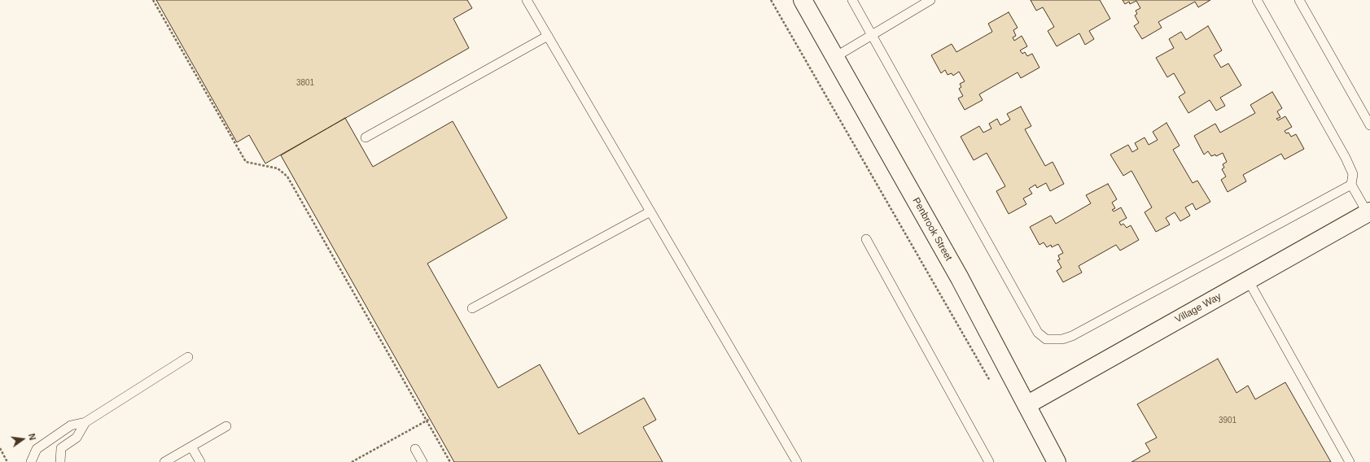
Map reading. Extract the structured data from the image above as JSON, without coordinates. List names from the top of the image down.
{
  "streets": {
    "street": ["Penbrook Street", "Village Way"]
  },
  "crossings": [
    ["Penbrook Street", "Village Way"]
  ],
  "house_numbers": ["3801", "3901"],
  "north": "right"
}
